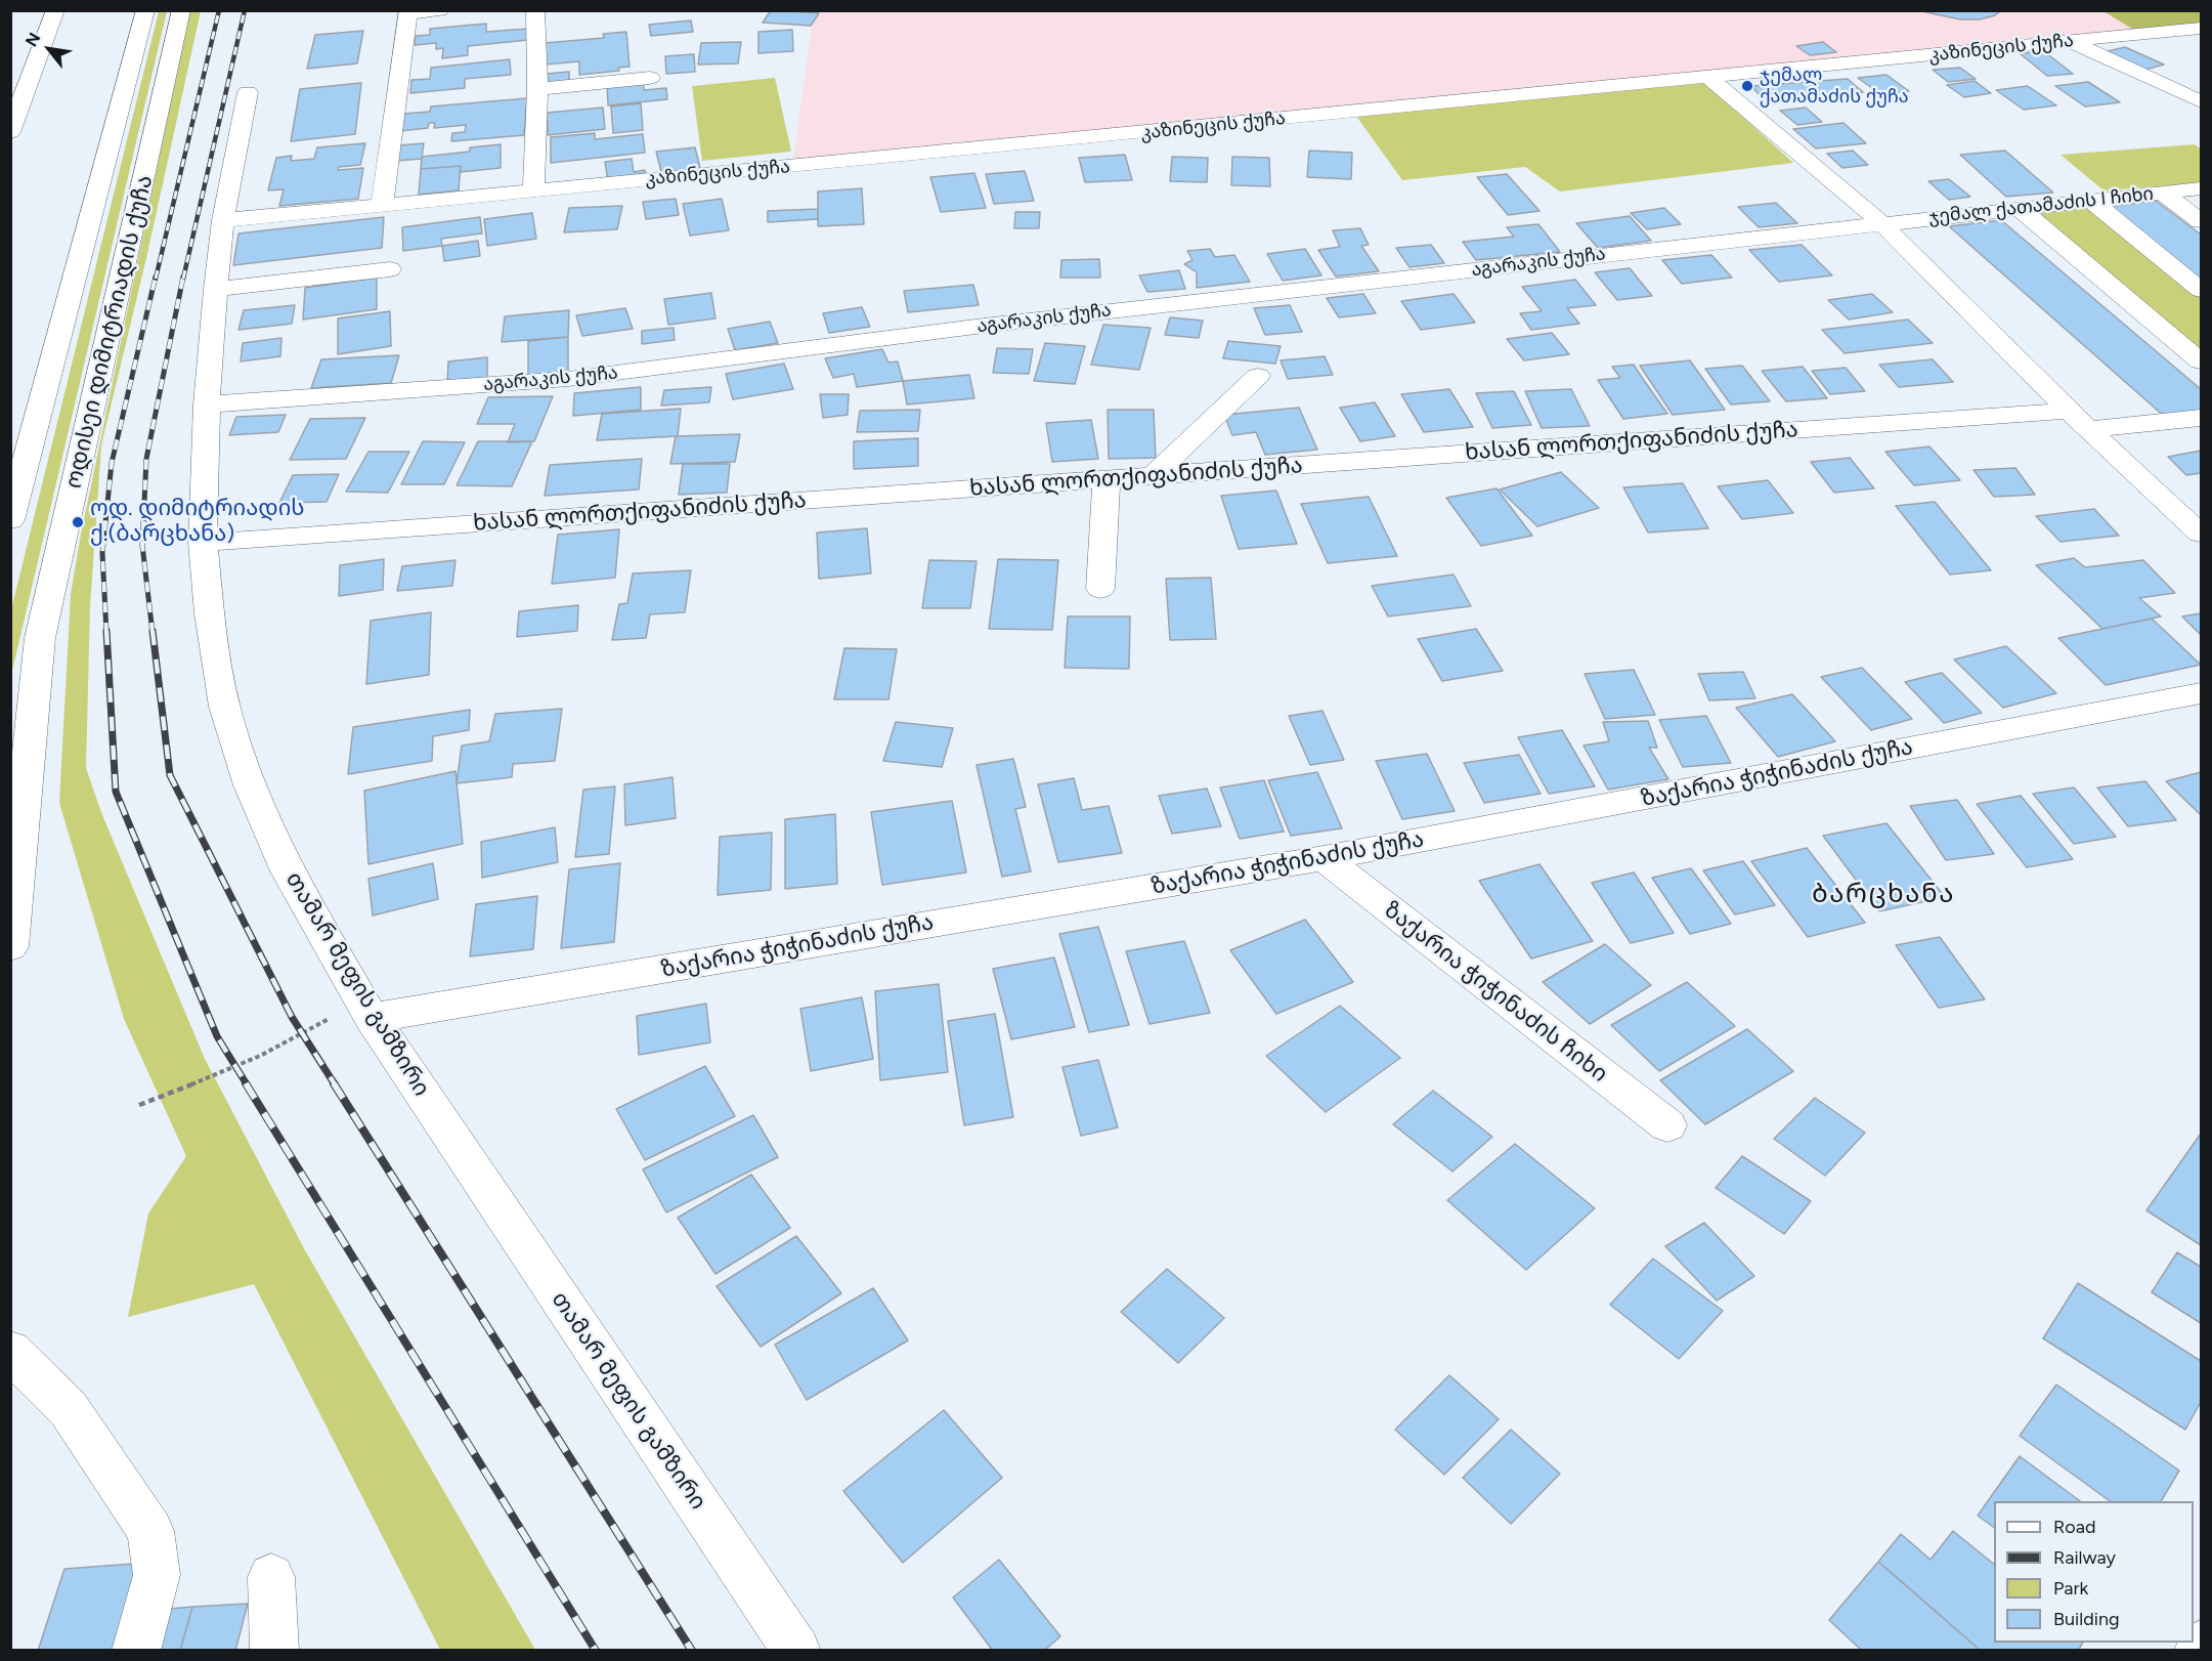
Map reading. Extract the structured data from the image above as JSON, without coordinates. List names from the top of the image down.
{
  "streets": {
    "street": [
      "კაზინეცის ქუჩა",
      "ჯემალ ქათამაძის I ჩიხი",
      "აგარაკის ქუჩა",
      "ოდისეი დიმიტრიადის ქუჩა",
      "ხასან ლორთქიფანიძის ქუჩა",
      "ზაქარია ჭიჭინაძის ქუჩა",
      "თამარ მეფის გამზირი",
      "ზაქარია ჭიჭინაძის ჩიხი"
    ]
  },
  "crossings": [
    ["კაზინეცის ქუჩა", "თამარ მეფის გამზირი"],
    ["ჯემალ ქათამაძის I ჩიხი", "აგარაკის ქუჩა"],
    ["აგარაკის ქუჩა", "თამარ მეფის გამზირი"],
    ["ხასან ლორთქიფანიძის ქუჩა", "თამარ მეფის გამზირი"],
    ["ზაქარია ჭიჭინაძის ქუჩა", "თამარ მეფის გამზირი"],
    ["ზაქარია ჭიჭინაძის ქუჩა", "ზაქარია ჭიჭინაძის ჩიხი"]
  ],
  "districts": ["ბარცხანა"],
  "places": ["ჯემალ ქათამაძის ქუჩა", "ოდ. დიმიტრიადის ქ.(ბარცხანა)"],
  "legend": [
    "Road",
    "Railway",
    "Park",
    "Building"
  ],
  "north": "top left"
}
